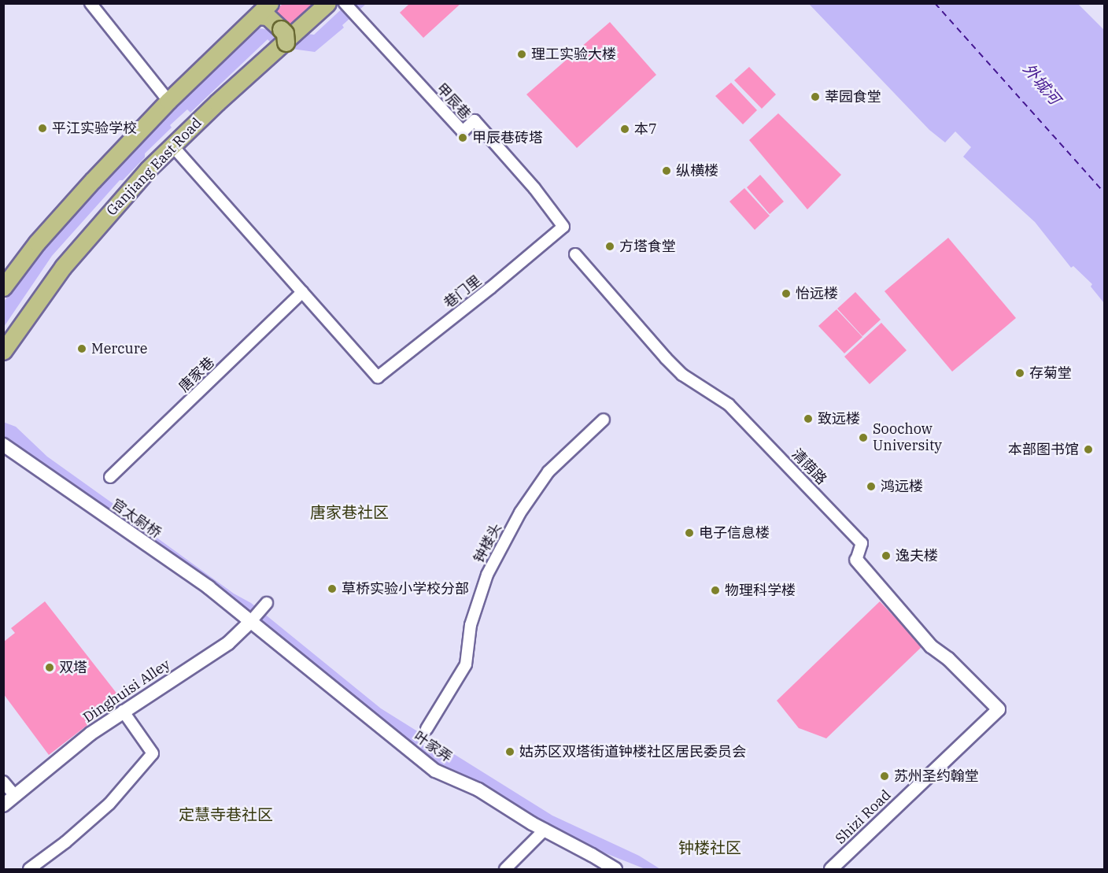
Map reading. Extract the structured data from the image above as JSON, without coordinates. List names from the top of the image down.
{
  "streets": {
    "main road": ["Ganjiang East Road"],
    "street": [
      "甲辰巷",
      "巷门里",
      "唐家巷",
      "清荫路",
      "官太尉桥",
      "钟楼头",
      "Dinghuisi Alley",
      "叶家弄",
      "Shizi Road"
    ]
  },
  "crossings": [
    ["甲辰巷", "巷门里"],
    ["巷门里", "唐家巷"],
    ["清荫路", "Shizi Road"],
    ["官太尉桥", "Dinghuisi Alley"],
    ["官太尉桥", "叶家弄"],
    ["Dinghuisi Alley", "叶家弄"]
  ],
  "districts": ["唐家巷社区", "定慧寺巷社区", "钟楼社区"],
  "water": ["外城河"],
  "places": [
    "理工实验大楼",
    "莘园食堂",
    "平江实验学校",
    "本7",
    "甲辰巷砖塔",
    "纵横楼",
    "方塔食堂",
    "怡远楼",
    "Mercure",
    "存菊堂",
    "致远楼",
    "Soochow University",
    "本部图书馆",
    "鸿远楼",
    "电子信息楼",
    "逸夫楼",
    "草桥实验小学校分部",
    "物理科学楼",
    "双塔",
    "姑苏区双塔街道钟楼社区居民委员会",
    "苏州圣约翰堂"
  ]
}
